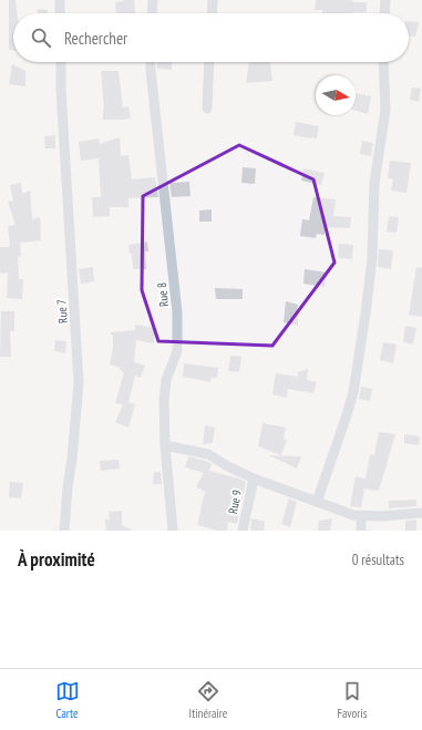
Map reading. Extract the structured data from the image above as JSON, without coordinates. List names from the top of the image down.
{
  "streets": {
    "street": ["Rue 8", "Rue 7", "Rue 9"]
  },
  "north": "right",
  "page": {
    "search": "Rechercher",
    "heading": ["À proximité", "0 résultats"],
    "nav": ["Carte", "Itinéraire", "Favoris"]
  }
}
